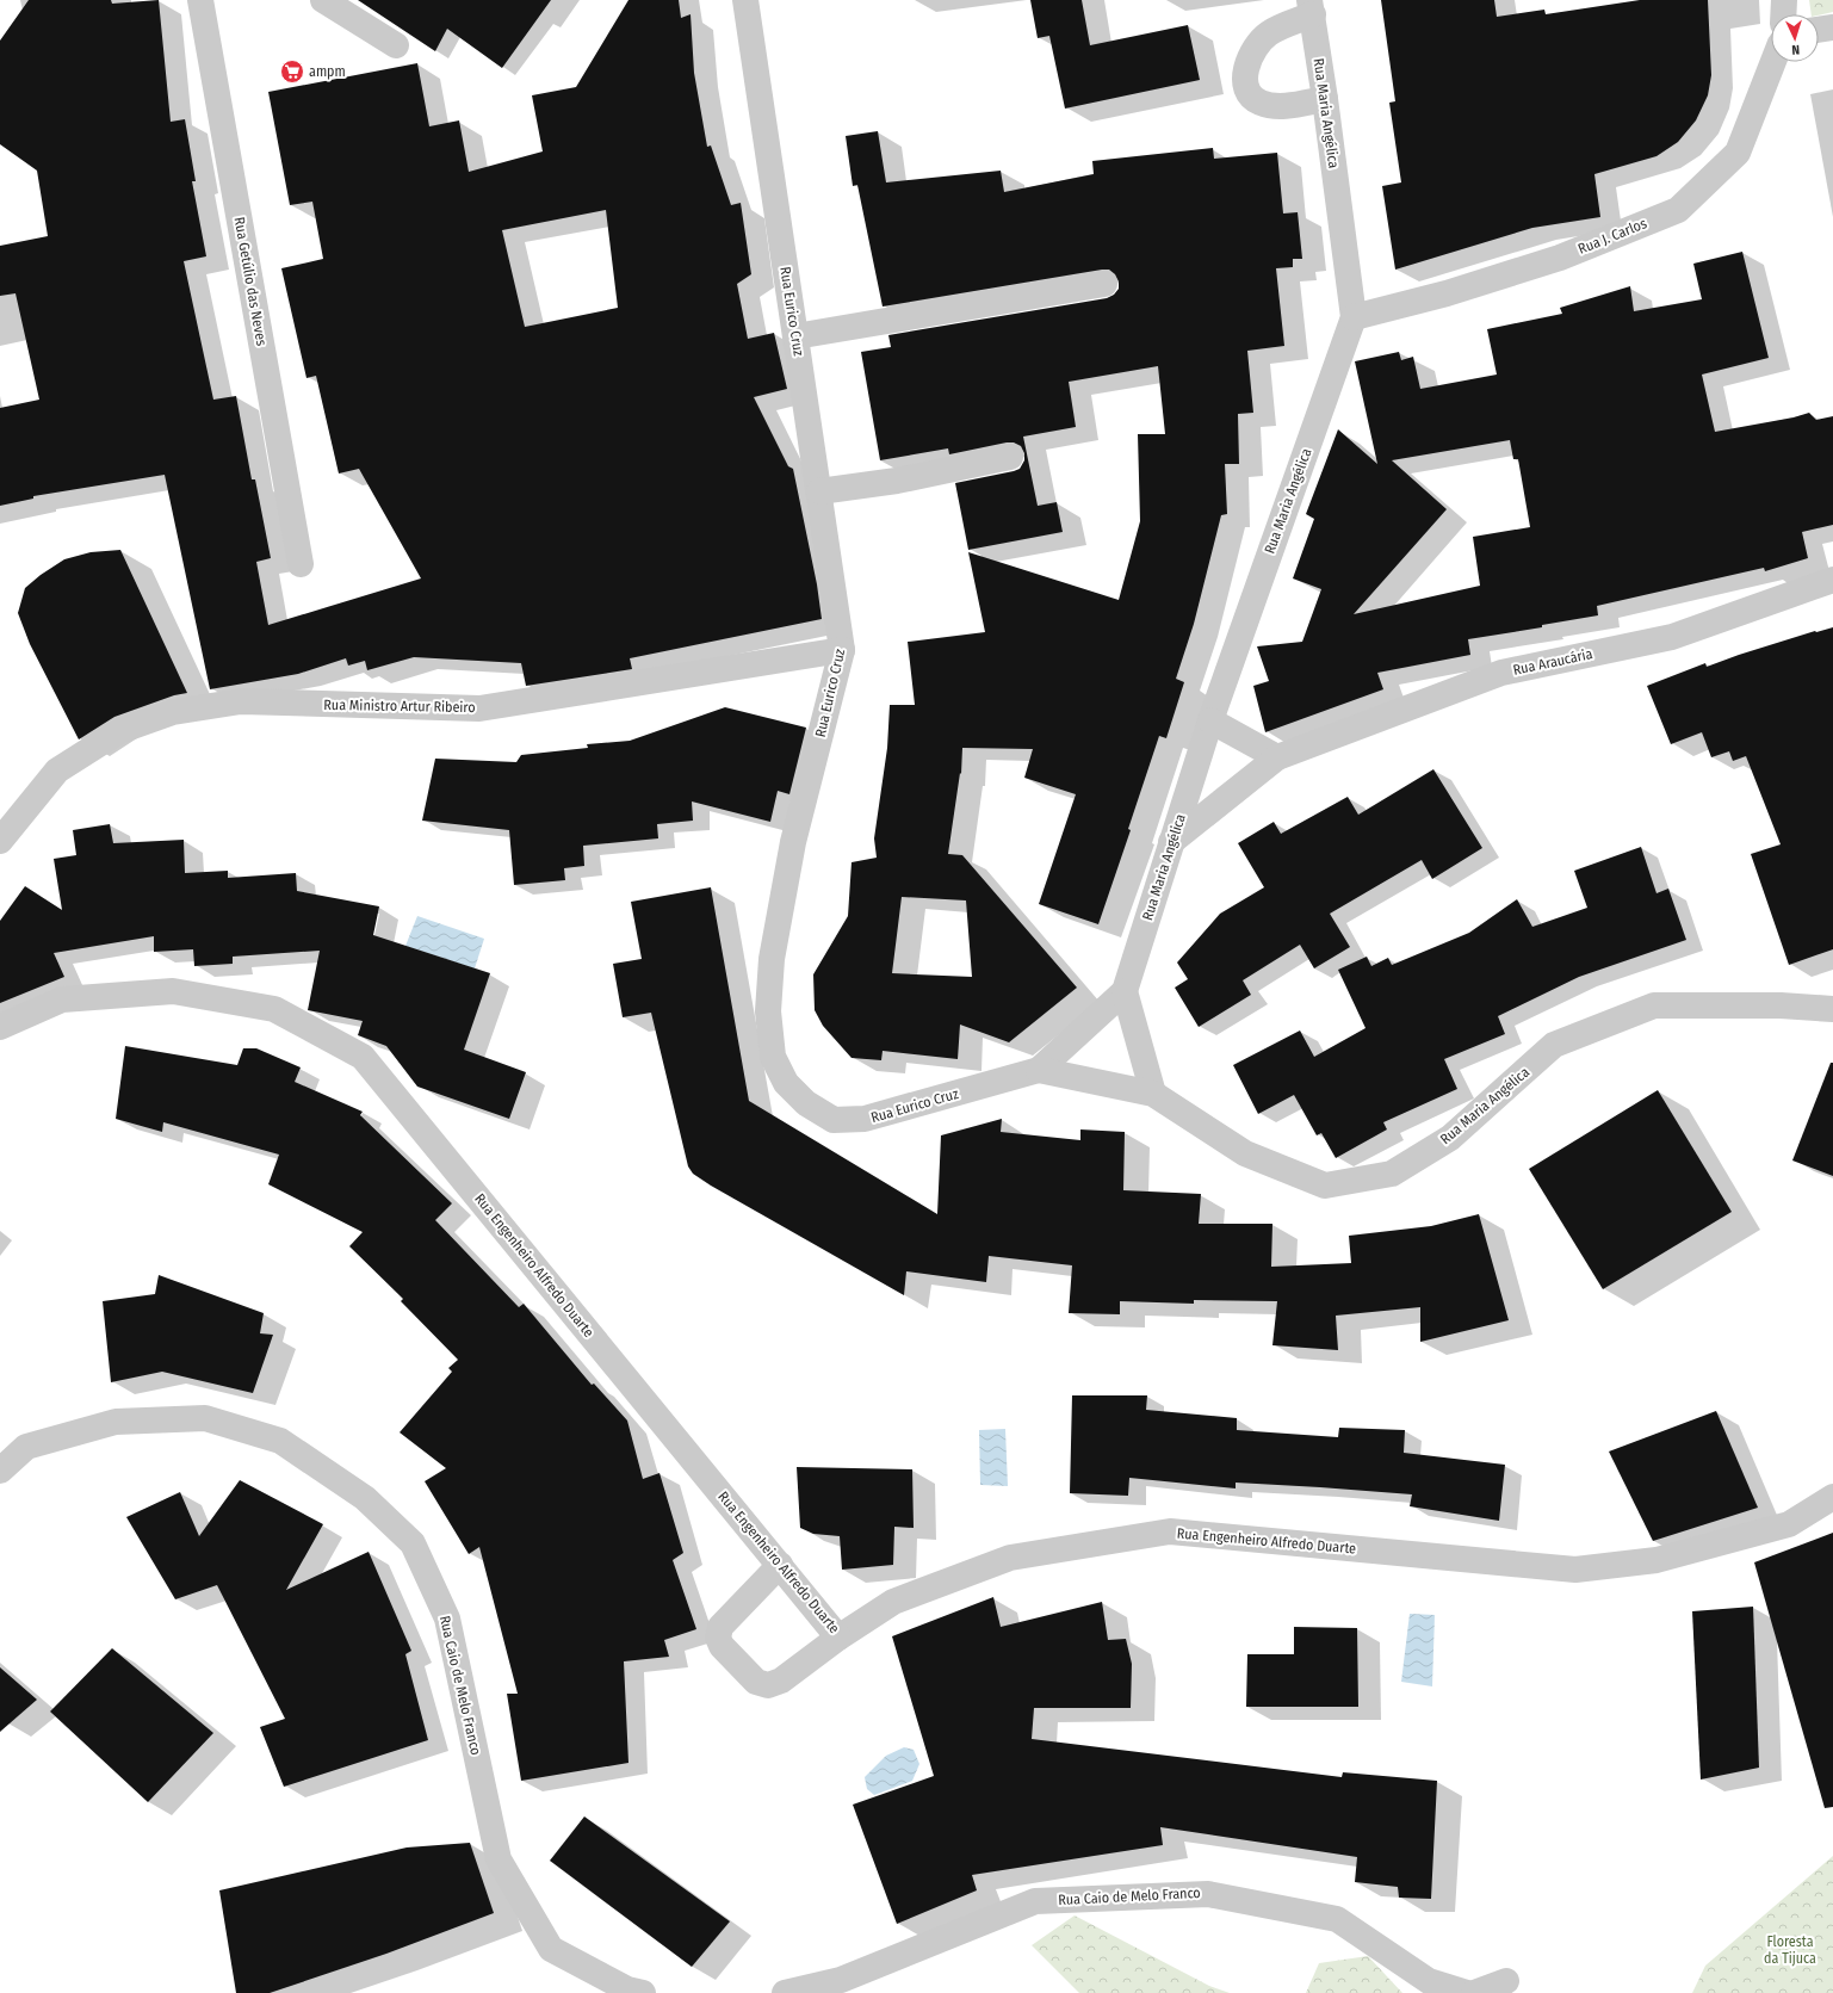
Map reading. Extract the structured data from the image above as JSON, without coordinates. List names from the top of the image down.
{
  "streets": {
    "street": [
      "Rua Maria Angélica",
      "Rua J. Carlos",
      "Rua Getúlio das Neves",
      "Rua Eurico Cruz",
      "Rua Araucária",
      "Rua Ministro Artur Ribeiro",
      "Rua Engenheiro Alfredo Duarte",
      "Rua Caio de Melo Franco"
    ]
  },
  "crossings": [
    ["Rua Maria Angélica", "Rua J. Carlos"],
    ["Rua Maria Angélica", "Rua Eurico Cruz"],
    ["Rua Maria Angélica", "Rua Araucária"],
    ["Rua Eurico Cruz", "Rua Ministro Artur Ribeiro"]
  ],
  "parks": ["Floresta da Tijuca"],
  "places": {
    "supermarket": ["ampm"]
  },
  "north": "bottom"
}
